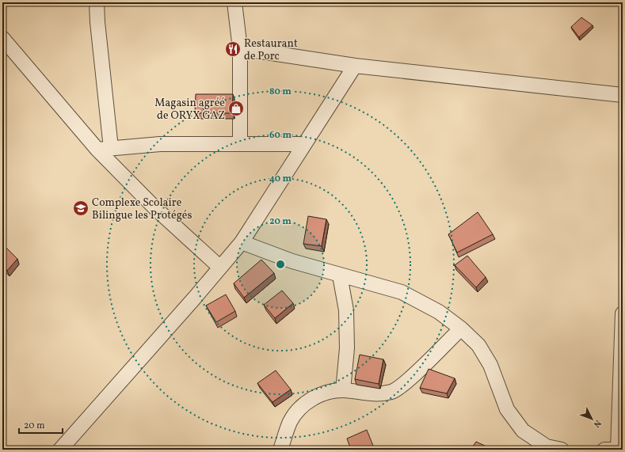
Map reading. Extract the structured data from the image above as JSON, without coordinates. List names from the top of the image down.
{
  "places": {
    "restaurant": ["Restaurant de Porc"],
    "shop": ["Magasin agréé de ORYX GAZ"],
    "school or university": ["Complexe Scolaire Bilingue les Protégés"]
  },
  "scale_bar": "20 m",
  "north": "bottom right",
  "rings": [
    "80 m",
    "60 m",
    "40 m",
    "20 m"
  ]
}
